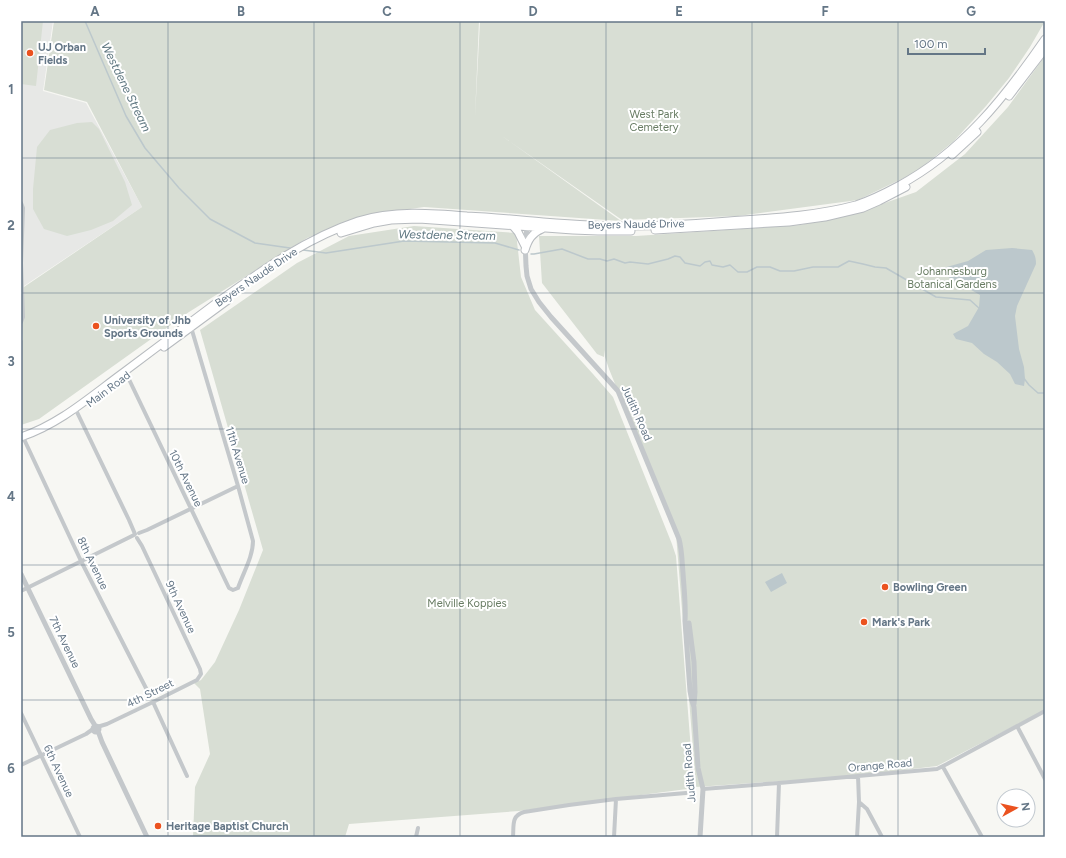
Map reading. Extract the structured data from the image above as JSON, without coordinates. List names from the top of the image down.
{
  "streets": {
    "main road": ["Beyers Naudé Drive", "Main Road"],
    "street": [
      "Judith Road",
      "11th Avenue",
      "10th Avenue",
      "8th Avenue",
      "9th Avenue",
      "7th Avenue",
      "4th Street",
      "Orange Road",
      "6th Avenue"
    ]
  },
  "crossings": [
    ["Beyers Naudé Drive", "Main Road"],
    ["Beyers Naudé Drive", "Judith Road"],
    ["Beyers Naudé Drive", "11th Avenue"],
    ["Main Road", "11th Avenue"],
    ["Main Road", "10th Avenue"],
    ["Main Road", "8th Avenue"],
    ["Main Road", "9th Avenue"],
    ["Judith Road", "Orange Road"],
    ["11th Avenue", "10th Avenue"],
    ["9th Avenue", "4th Street"],
    ["7th Avenue", "4th Street"],
    ["4th Street", "6th Avenue"]
  ],
  "water": ["Westdene Stream"],
  "parks": ["West Park Cemetery", "Johannesburg Botanical Gardens", "Melville Koppies"],
  "places": [
    "UJ Orban Fields",
    "University of Jhb Sports Grounds",
    "Bowling Green",
    "Mark's Park",
    "Heritage Baptist Church"
  ],
  "scale_bar": "100 m",
  "north": "right",
  "grid": {
    "columns": [
      "A",
      "B",
      "C",
      "D",
      "E",
      "F",
      "G"
    ],
    "rows": [
      "1",
      "2",
      "3",
      "4",
      "5",
      "6"
    ]
  }
}
